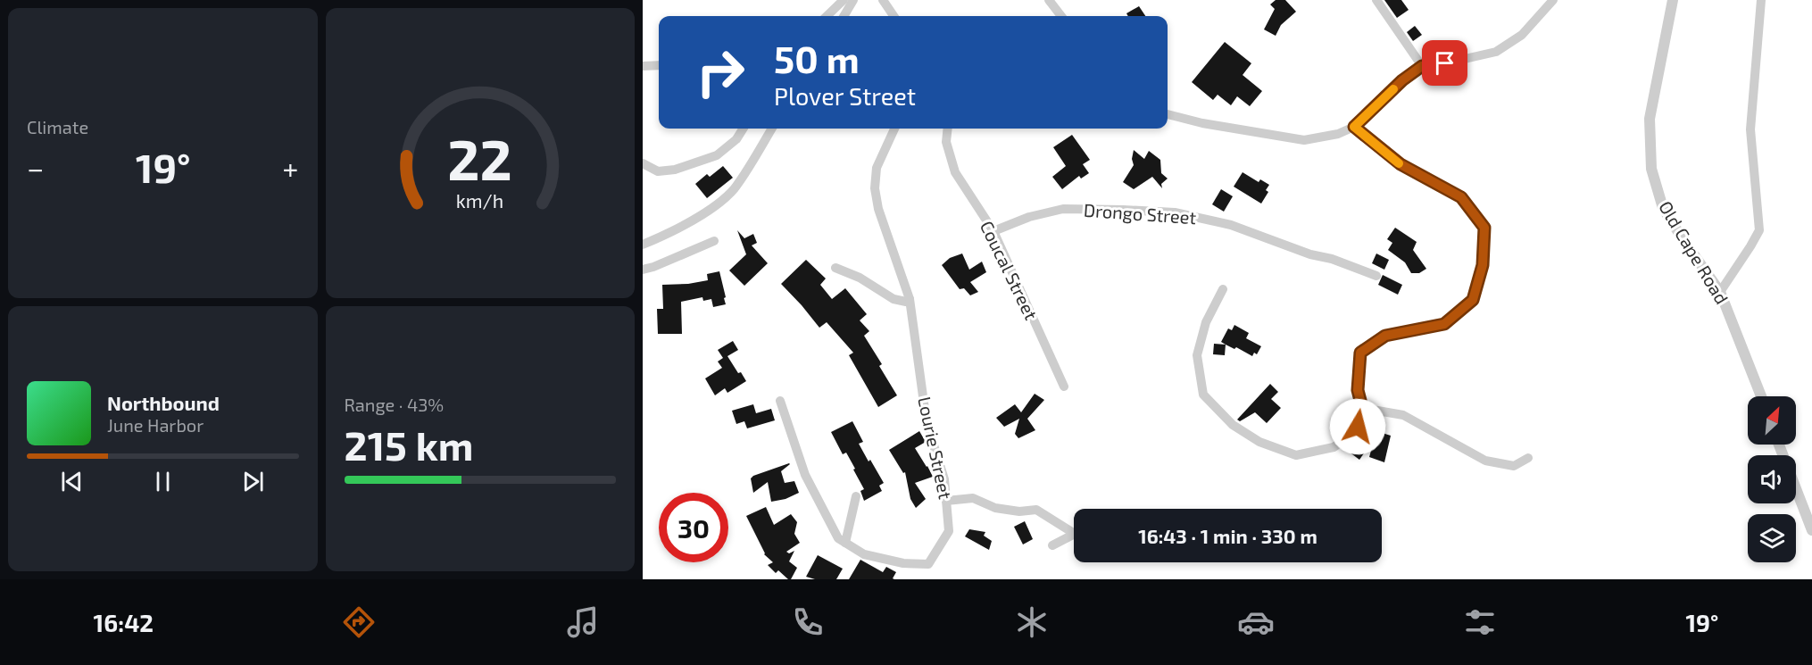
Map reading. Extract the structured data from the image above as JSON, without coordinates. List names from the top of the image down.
{
  "streets": {
    "street": [
      "Drongo Street",
      "Old Cape Road",
      "Coucal Street",
      "Lourie Street"
    ]
  },
  "crossings": [
    ["Drongo Street", "Coucal Street"]
  ],
  "north": "top right",
  "page": {
    "tile": [
      "Climate",
      ["Range · 43%", "215 km"]
    ],
    "turn": ["50 m", "Plover Street"],
    "heat": ["−", "19°", "+"],
    "song": ["Northbound", "June Harbor"],
    "limit": "30",
    "trip": "16:43 · 1 min · 330 m",
    "tabs": ["16:42", "19°"],
    "gauge": ["22", "km/h"]
  }
}
